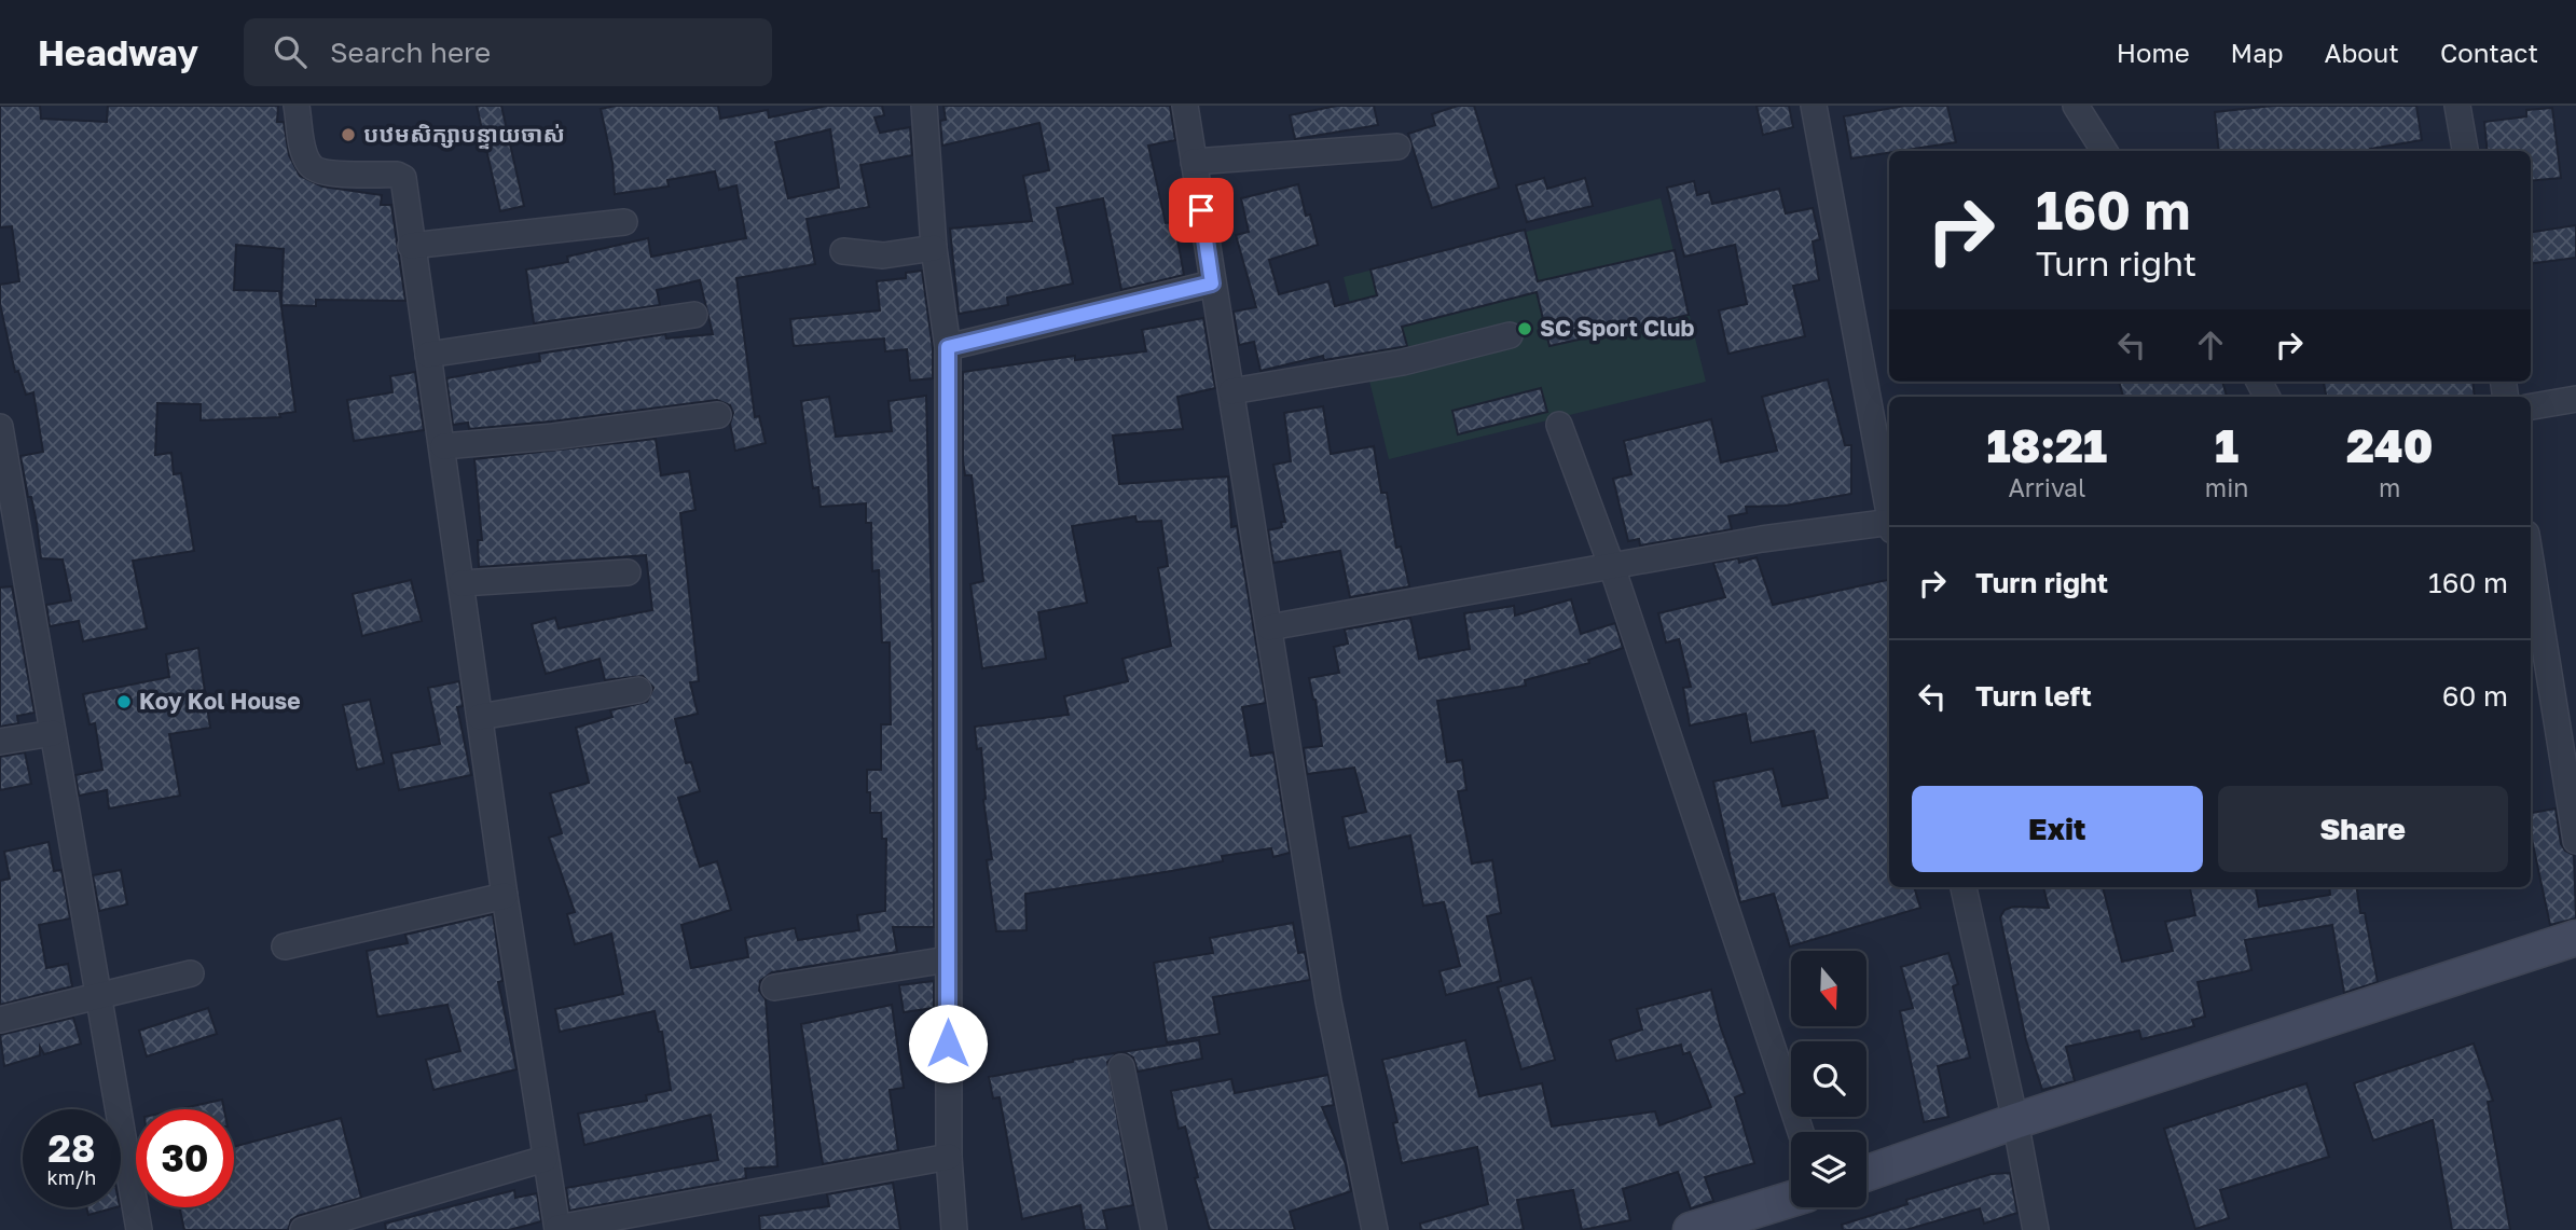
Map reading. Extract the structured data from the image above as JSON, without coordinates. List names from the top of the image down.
{
  "places": ["បឋមសិក្សាបន្ទាយចាស់", "SC Sport Club", "Koy Kol House"],
  "north": "bottom",
  "page": {
    "header": "Headway",
    "search": "Search here",
    "nav": [
      "Home",
      "Map",
      "About",
      "Contact"
    ],
    "turn": ["160 m", "Turn right"],
    "eta": [
      "18:21",
      "Arrival",
      "1",
      "min",
      "240",
      "m"
    ],
    "list": [
      {
        "name": "Turn right",
        "value": "160 m"
      },
      {
        "name": "Turn left",
        "value": "60 m"
      }
    ],
    "buttons": ["Exit", "Share"],
    "speed": "28 km/h",
    "limit": "30"
  }
}
